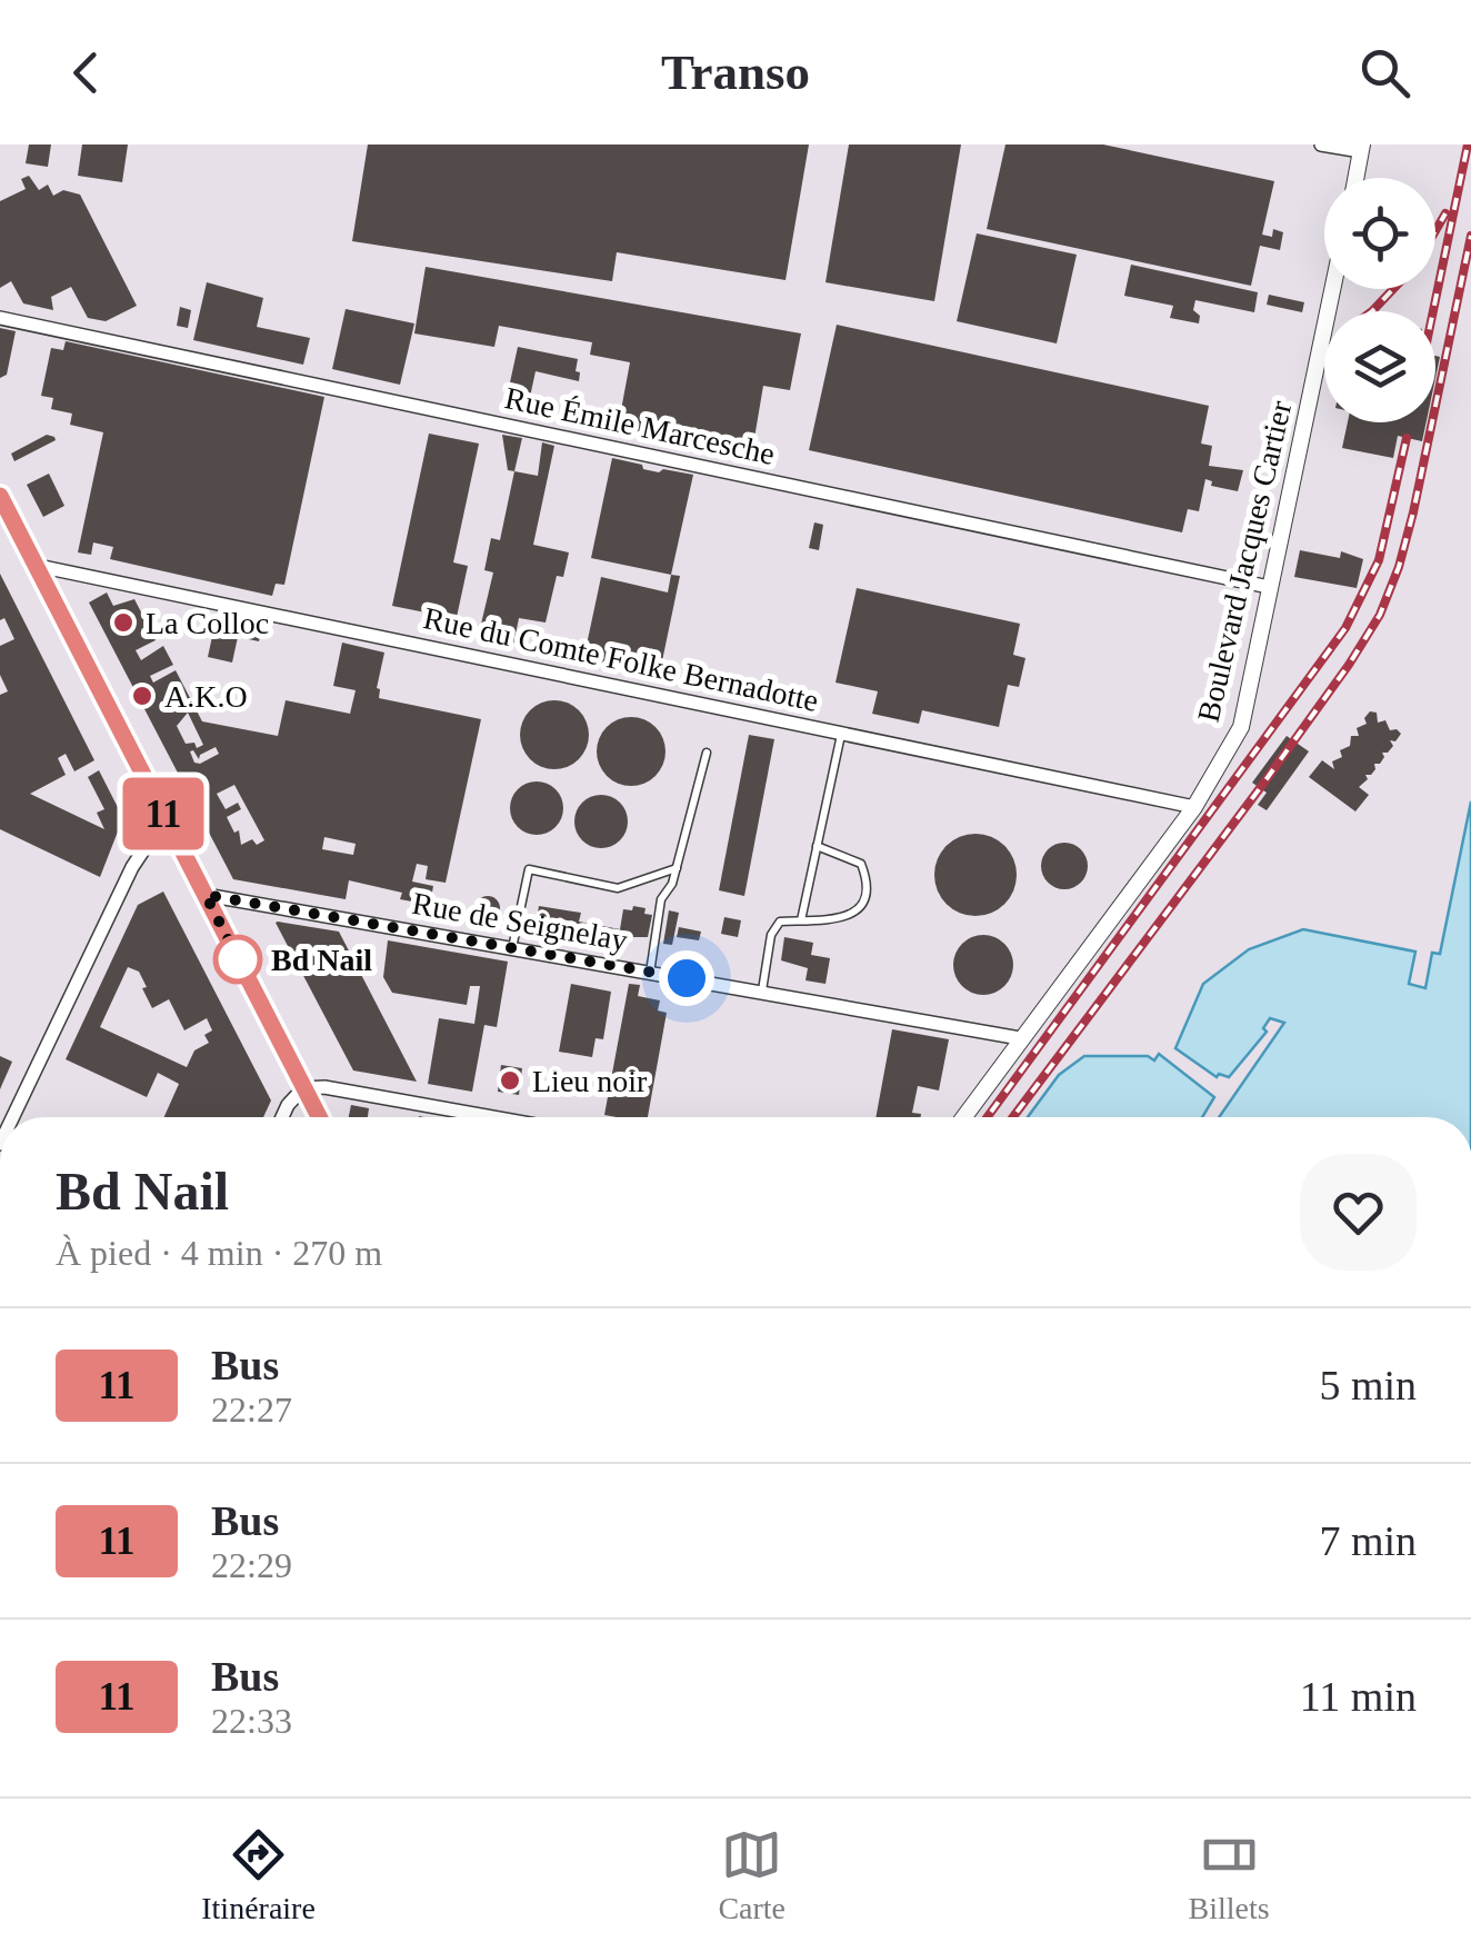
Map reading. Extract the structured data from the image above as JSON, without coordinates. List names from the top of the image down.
{
  "streets": {
    "street": [
      "Rue Émile Marcesche",
      "Boulevard Jacques Cartier",
      "Rue du Comte Folke Bernadotte",
      "Rue de Seignelay"
    ]
  },
  "crossings": [
    ["Rue Émile Marcesche", "Boulevard Jacques Cartier"],
    ["Boulevard Jacques Cartier", "Rue du Comte Folke Bernadotte"],
    ["Boulevard Jacques Cartier", "Rue de Seignelay"]
  ],
  "places": [
    "La Colloc",
    "A.K.O",
    "Bd Nail",
    "Lieu noir"
  ],
  "lines": ["bus line 11"],
  "page": {
    "header": "Transo",
    "on_map": "11",
    "heading": ["Bd Nail", "À pied · 4 min · 270 m"],
    "list": [
      {
        "mark": "11",
        "name": "Bus",
        "note": "22:27",
        "value": "5 min"
      },
      {
        "mark": "11",
        "name": "Bus",
        "note": "22:29",
        "value": "7 min"
      },
      {
        "mark": "11",
        "name": "Bus",
        "note": "22:33",
        "value": "11 min"
      }
    ],
    "tabs": ["Itinéraire", "Carte", "Billets"]
  }
}
